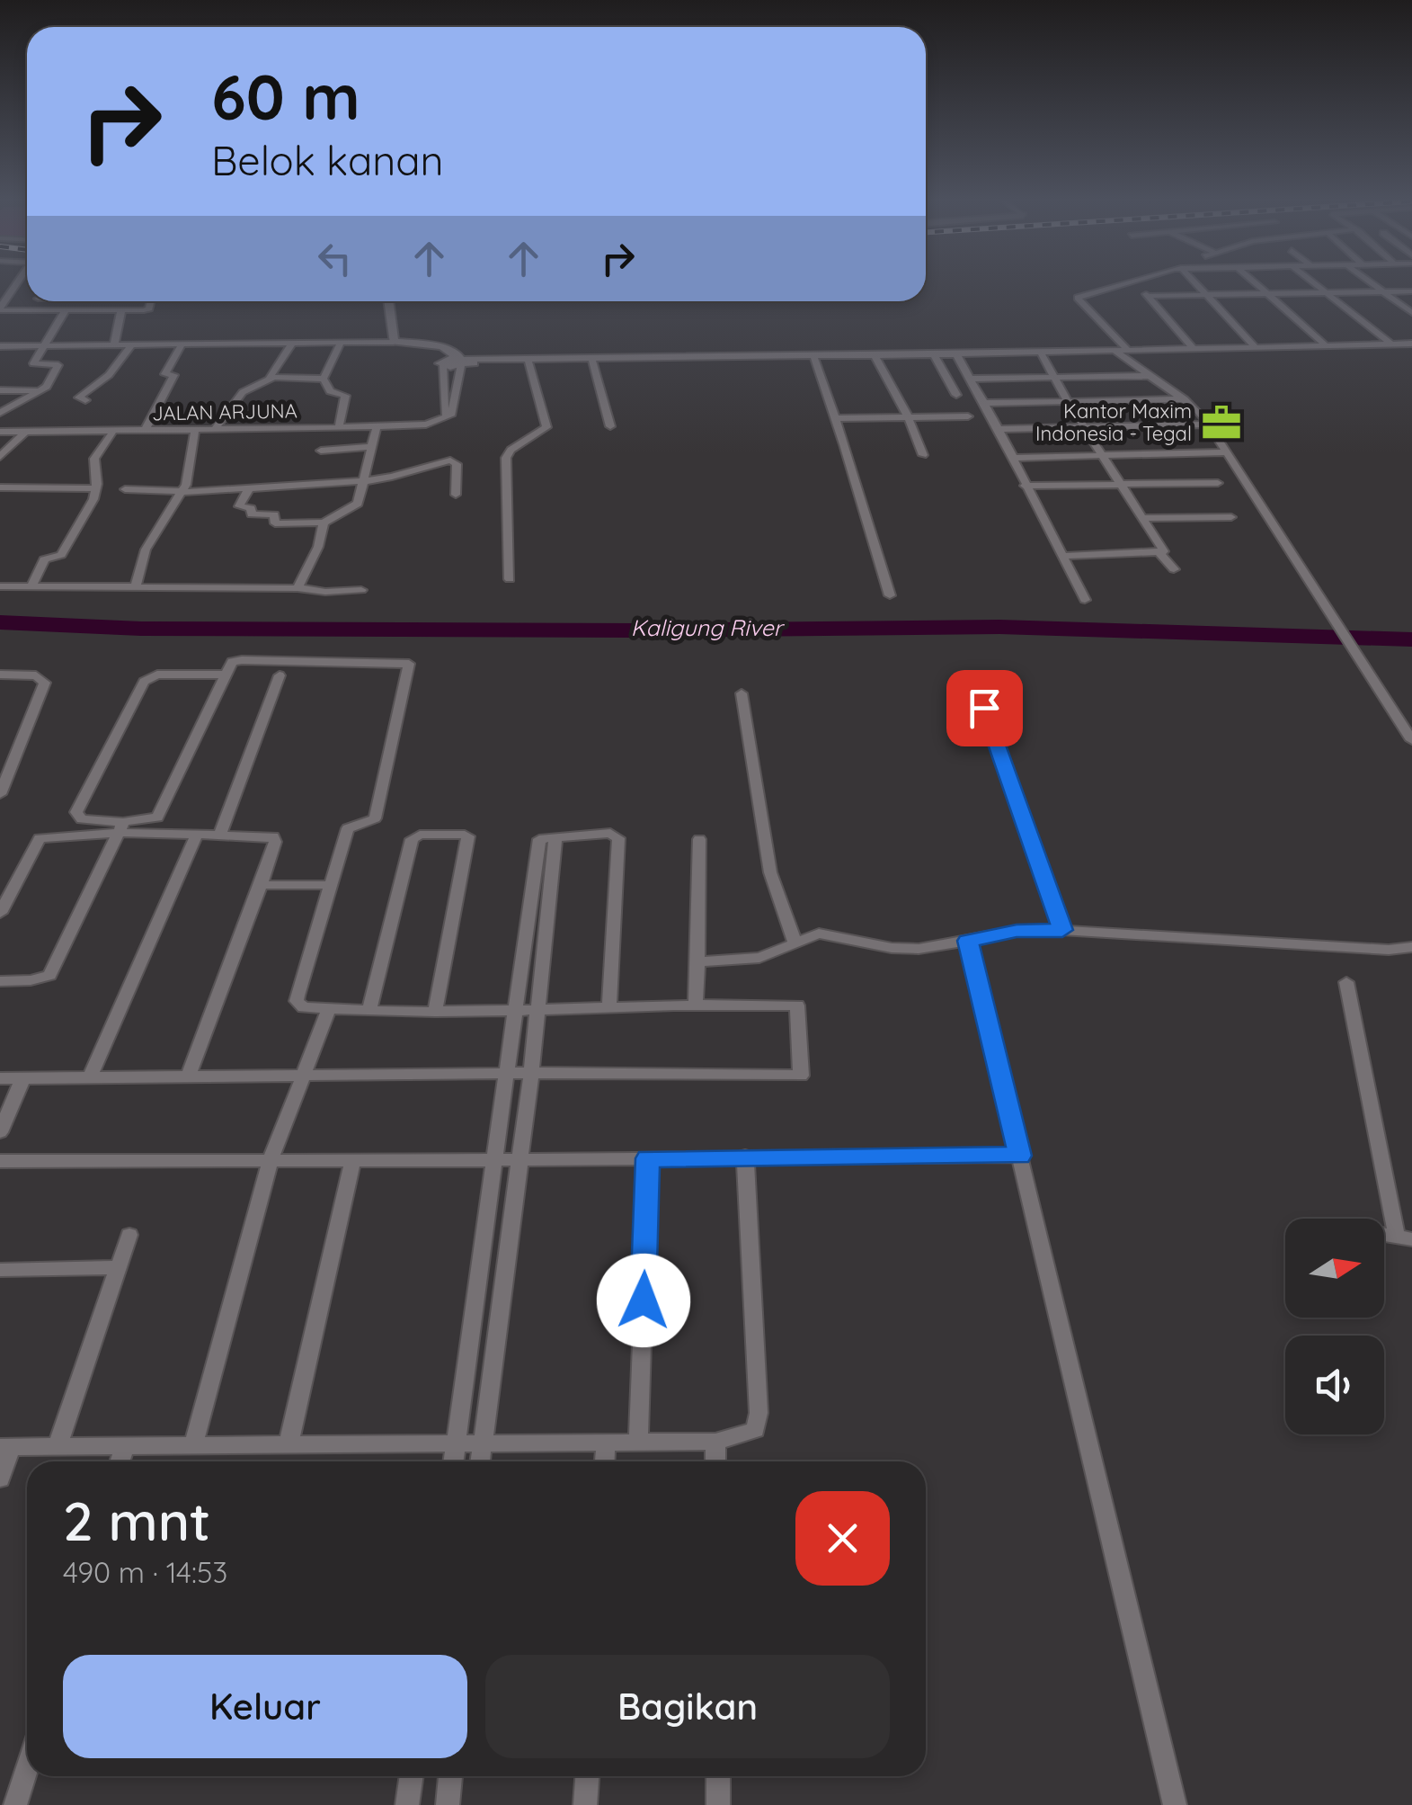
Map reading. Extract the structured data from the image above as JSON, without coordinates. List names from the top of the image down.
{
  "streets": {
    "street": ["JALAN ARJUNA"]
  },
  "water": ["Kaligung River"],
  "places": {
    "office": ["Kantor Maxim Indonesia - Tegal"]
  },
  "north": "right",
  "page": {
    "turn": ["60 m", "Belok kanan"],
    "heading": ["2 mnt", "490 m · 14:53"],
    "buttons": ["Keluar", "Bagikan"]
  }
}
